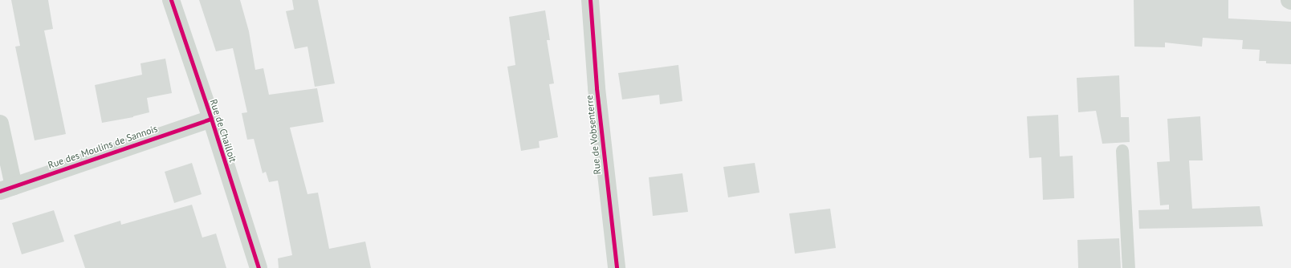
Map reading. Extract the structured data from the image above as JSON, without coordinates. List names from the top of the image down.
{
  "streets": {
    "street": ["Rue de Chailloit", "Rue de Vobsenterre", "Rue des Moulins de Sannois"]
  },
  "crossings": [
    ["Rue de Chailloit", "Rue des Moulins de Sannois"]
  ]
}
